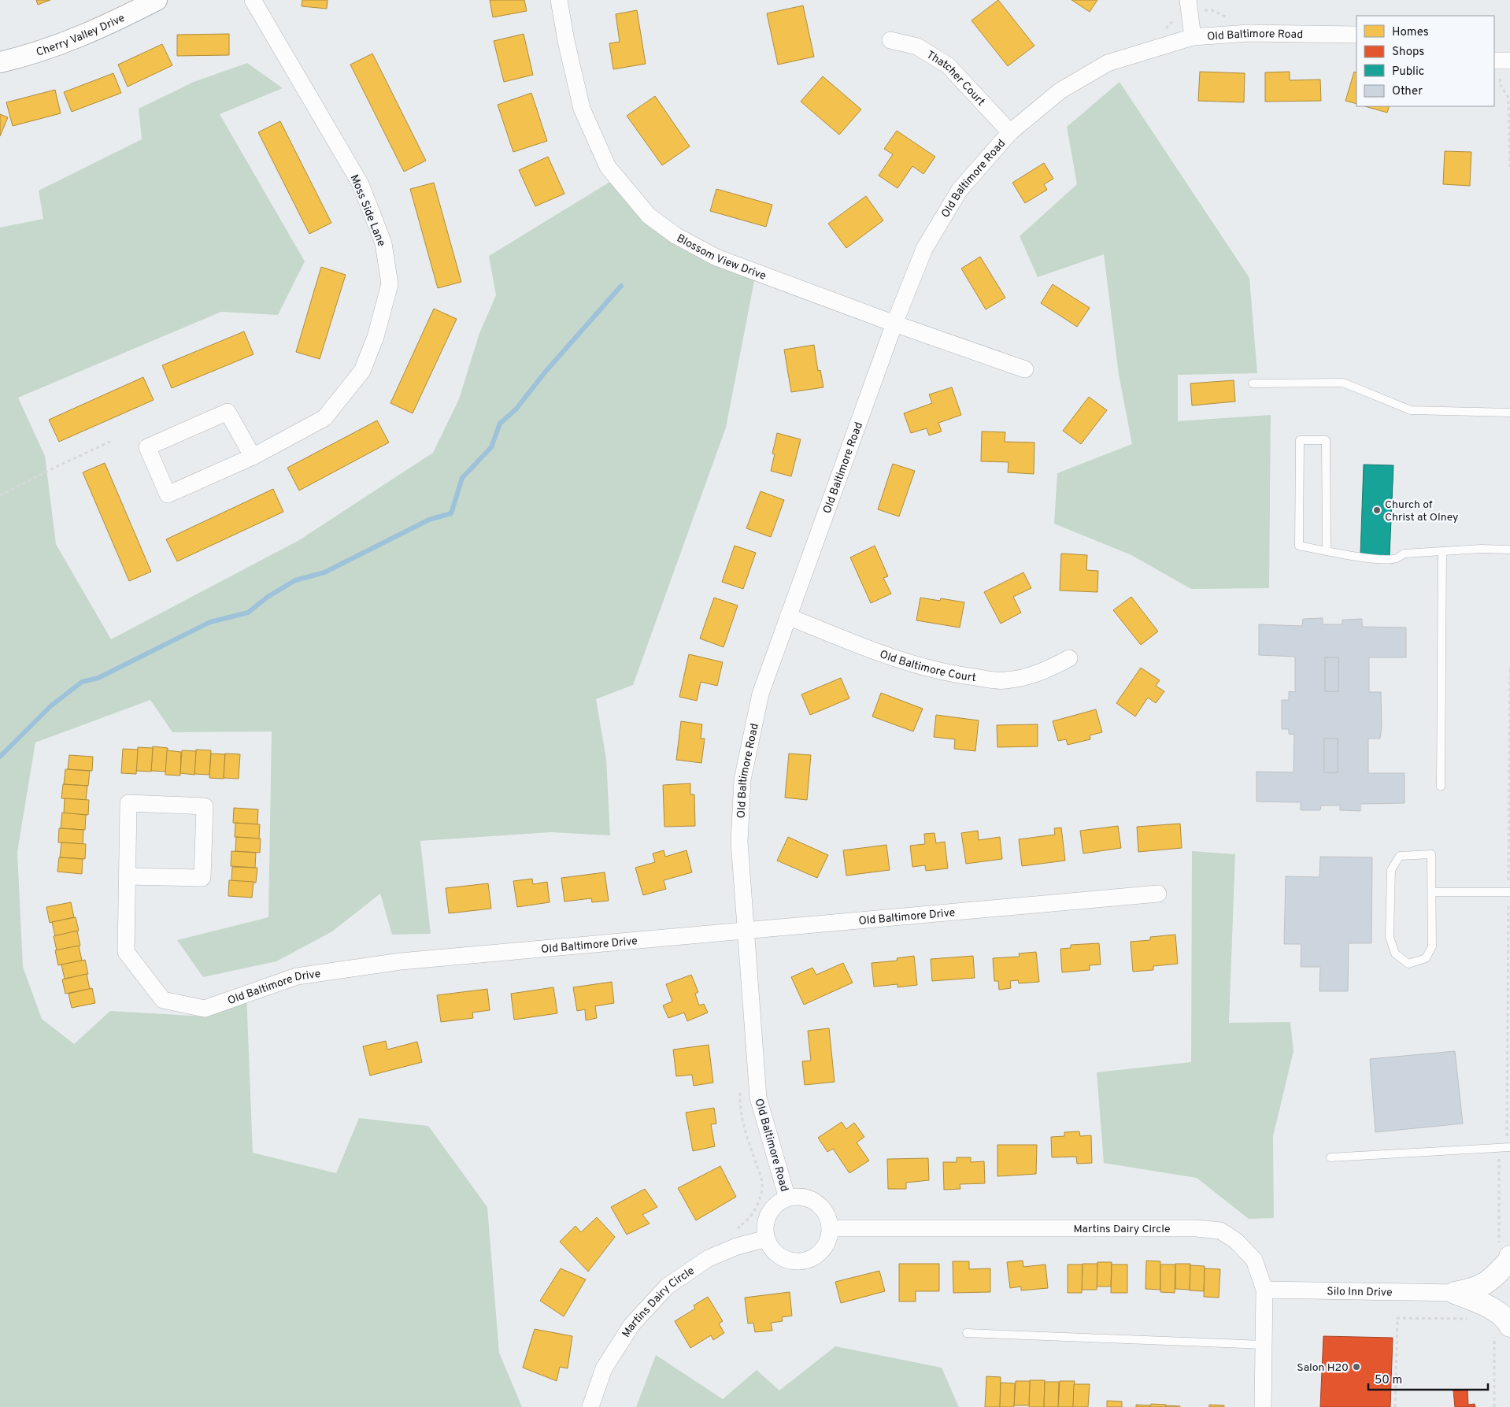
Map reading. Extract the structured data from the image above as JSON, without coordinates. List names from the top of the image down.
{
  "streets": {
    "street": [
      "Cherry Valley Drive",
      "Old Baltimore Road",
      "Thatcher Court",
      "Moss Side Lane",
      "Blossom View Drive",
      "Old Baltimore Court",
      "Old Baltimore Drive",
      "Martins Dairy Circle",
      "Silo Inn Drive"
    ]
  },
  "crossings": [
    ["Old Baltimore Road", "Thatcher Court"],
    ["Old Baltimore Road", "Blossom View Drive"],
    ["Old Baltimore Road", "Old Baltimore Court"],
    ["Old Baltimore Road", "Old Baltimore Drive"],
    ["Old Baltimore Road", "Martins Dairy Circle"],
    ["Martins Dairy Circle", "Silo Inn Drive"]
  ],
  "places": ["Church of Christ at Olney", "Salon H20"],
  "legend": [
    "Homes",
    "Shops",
    "Public",
    "Other"
  ],
  "scale_bar": "50 m"
}
